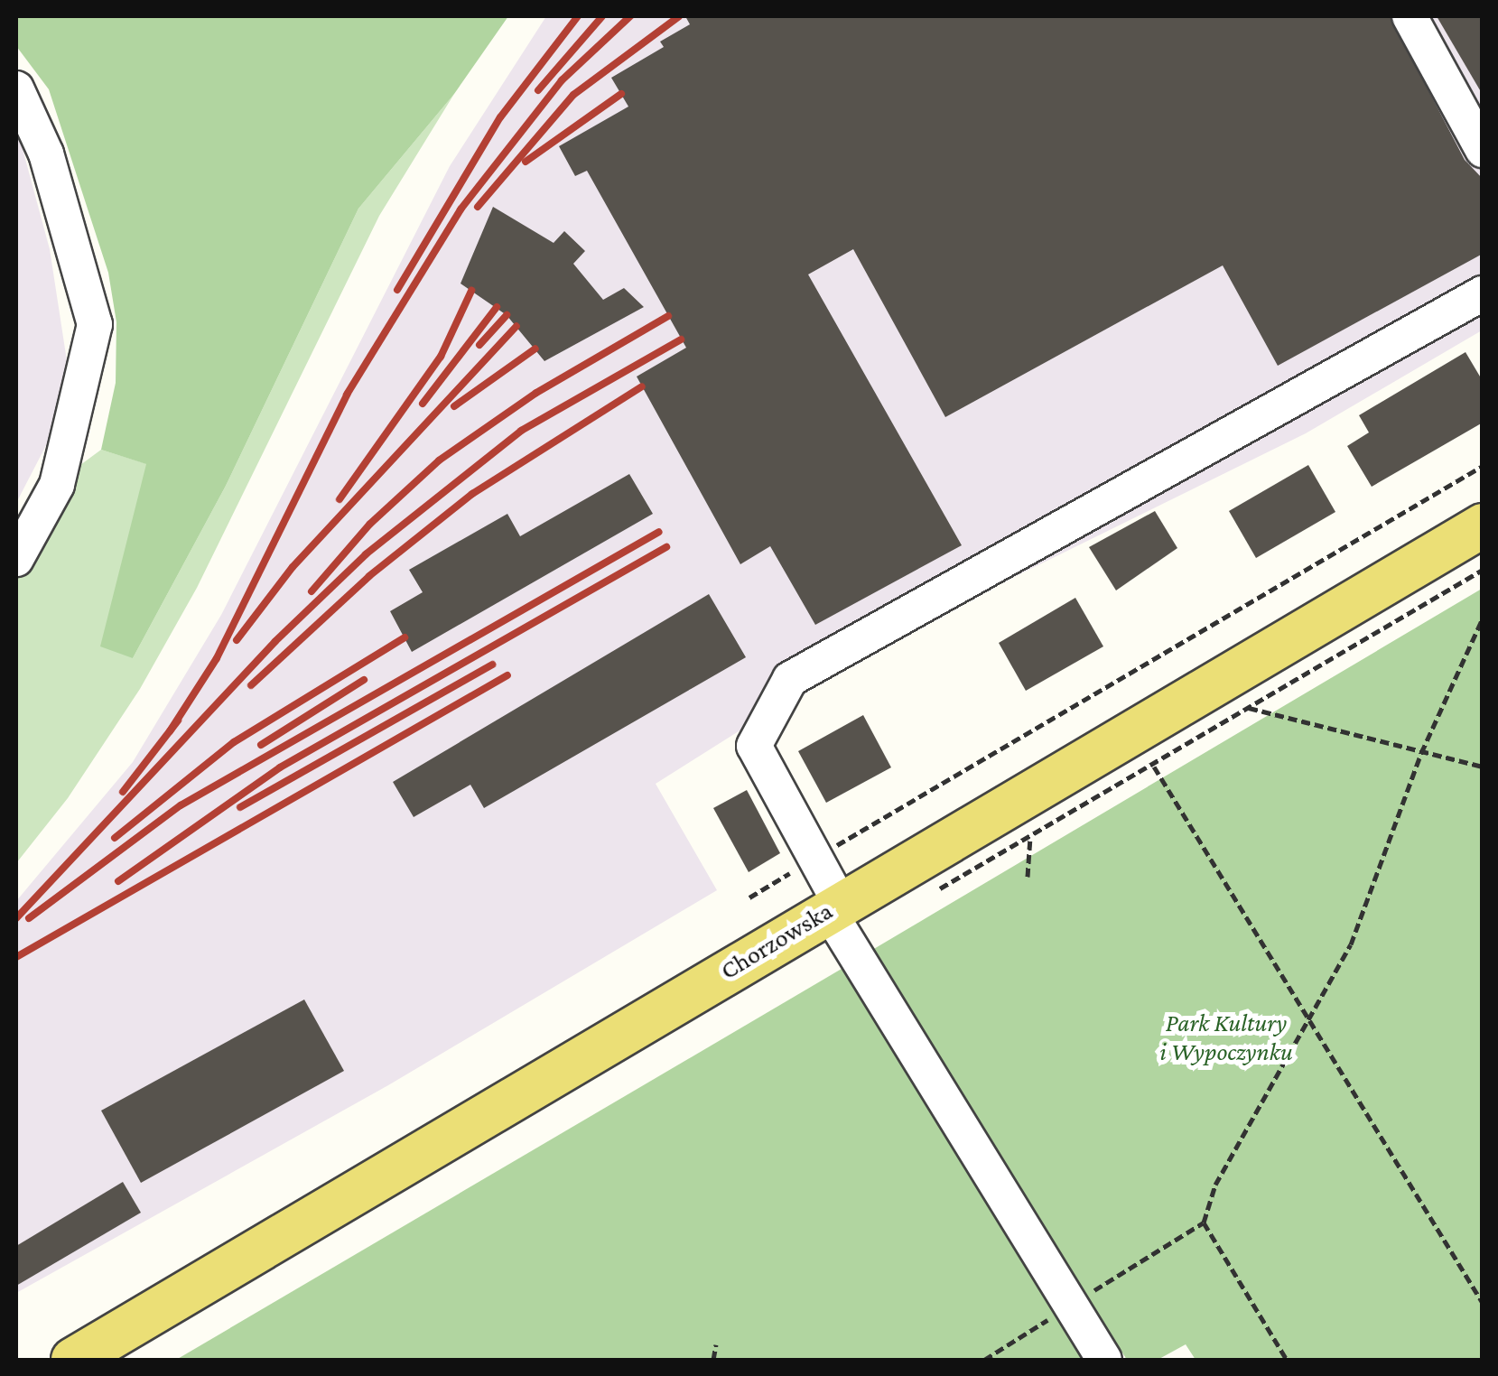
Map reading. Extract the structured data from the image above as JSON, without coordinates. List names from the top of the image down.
{
  "streets": {
    "main road": ["Chorzowska"]
  },
  "parks": ["Park Kultury i Wypoczynku"]
}
